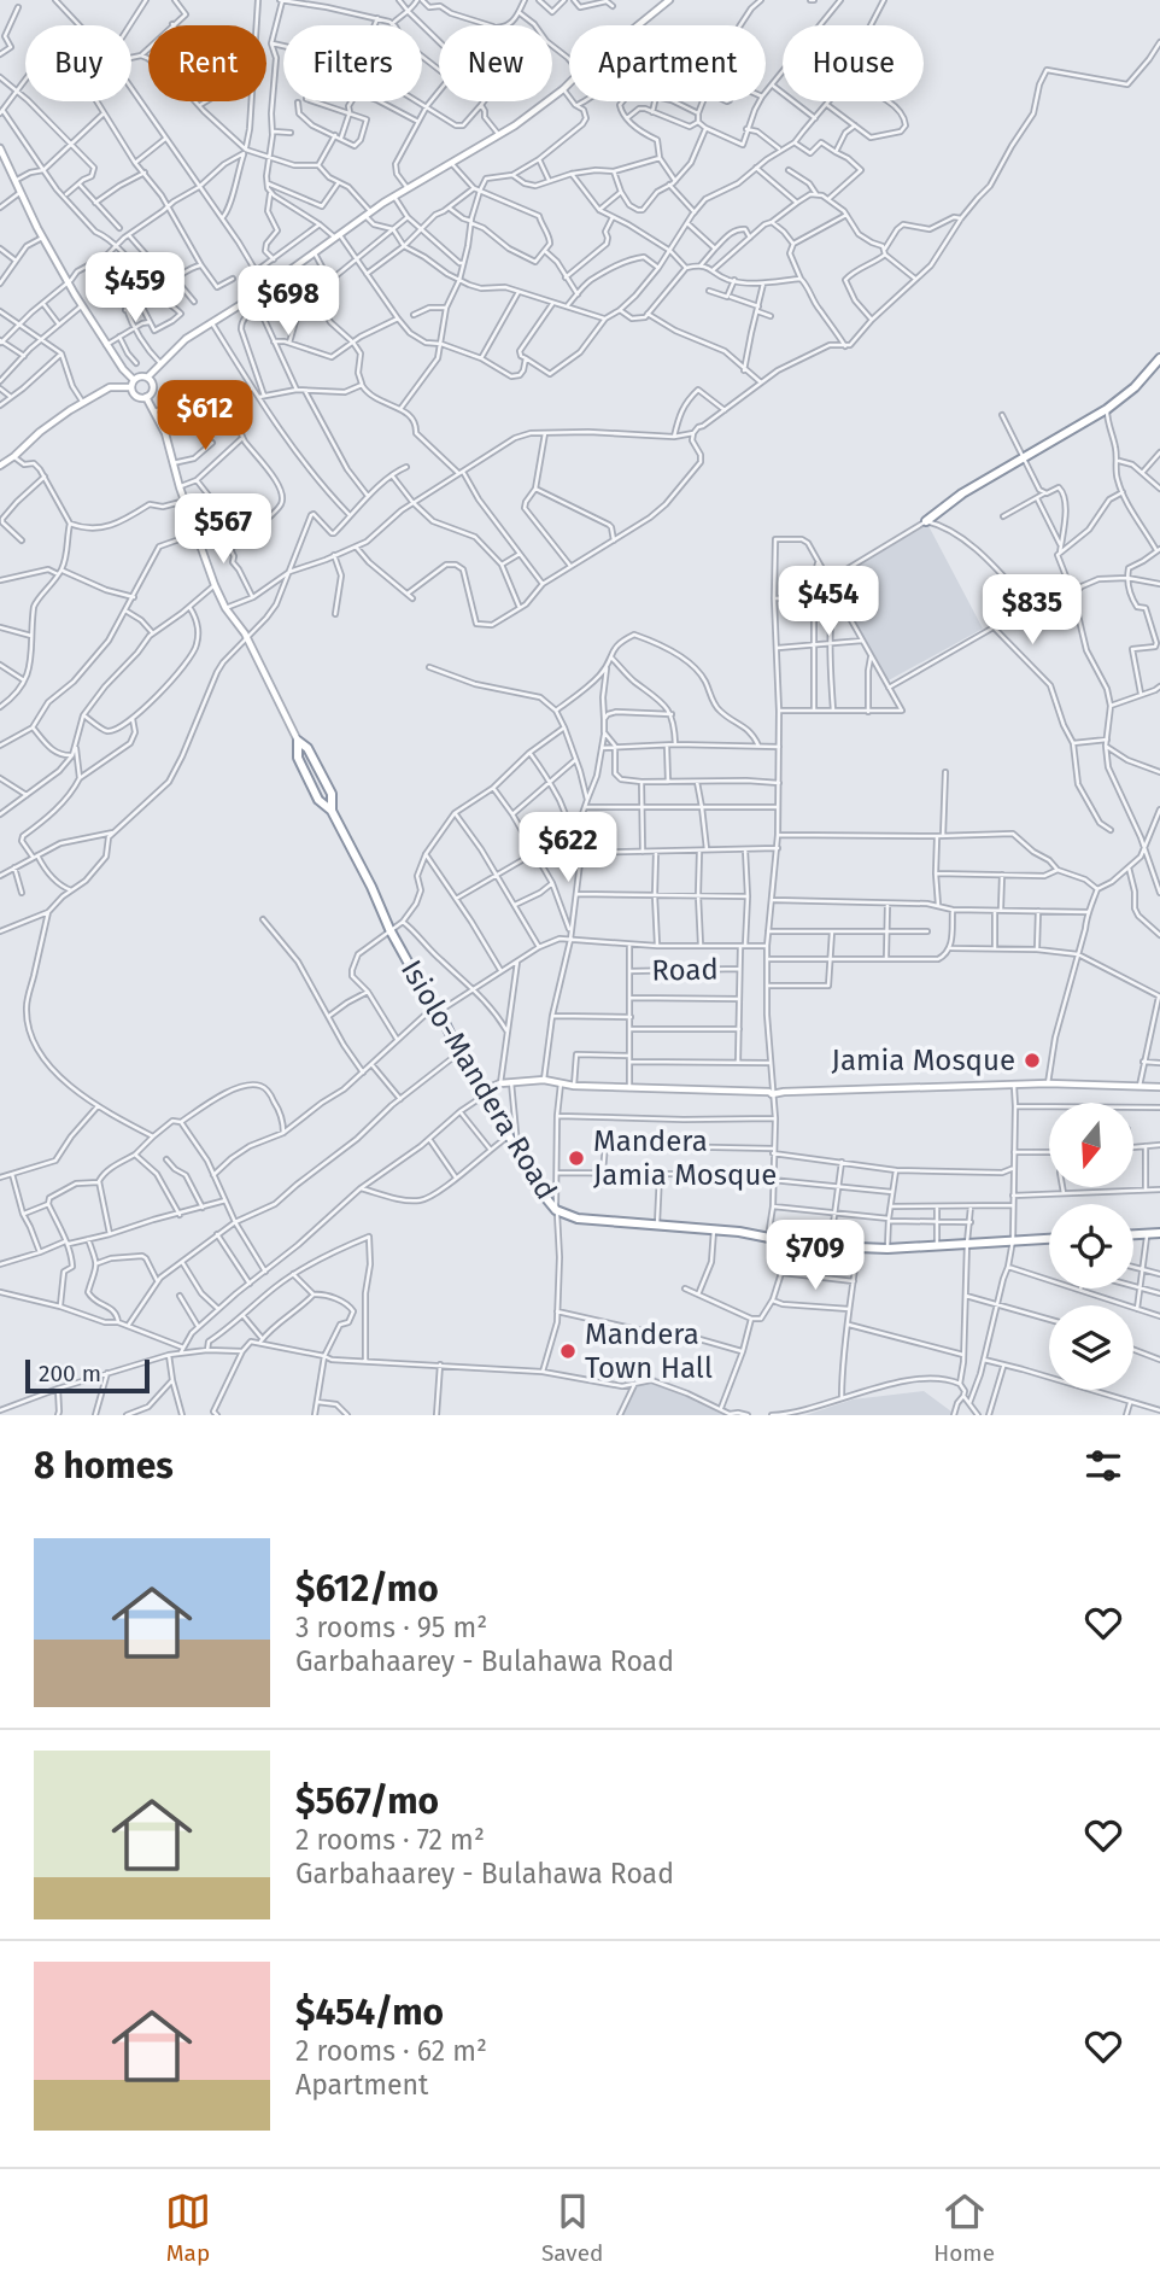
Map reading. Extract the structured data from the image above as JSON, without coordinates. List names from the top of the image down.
{
  "streets": {
    "highway": ["Isiolo-Mandera Road"],
    "street": ["Road"]
  },
  "places": ["Jamia Mosque", "Mandera Jamia Mosque", "Mandera Town Hall"],
  "scale_bar": "200 m",
  "north": "bottom",
  "page": {
    "chip": [
      "Buy",
      "Rent",
      "Filters",
      "New",
      "Apartment",
      "House"
    ],
    "price": [
      "$459",
      "$698",
      "$612",
      "$567",
      "$454",
      "$835",
      "$622",
      "$709"
    ],
    "scale": "200 m",
    "heading": "8 homes",
    "list": [
      {
        "name": "$612/mo",
        "note": "3 rooms · 95 m² · Garbahaarey - Bulahawa Road"
      },
      {
        "name": "$567/mo",
        "note": "2 rooms · 72 m² · Garbahaarey - Bulahawa Road"
      },
      {
        "name": "$454/mo",
        "note": "2 rooms · 62 m² · Apartment"
      }
    ],
    "tabs": ["Map", "Saved", "Home"]
  }
}
